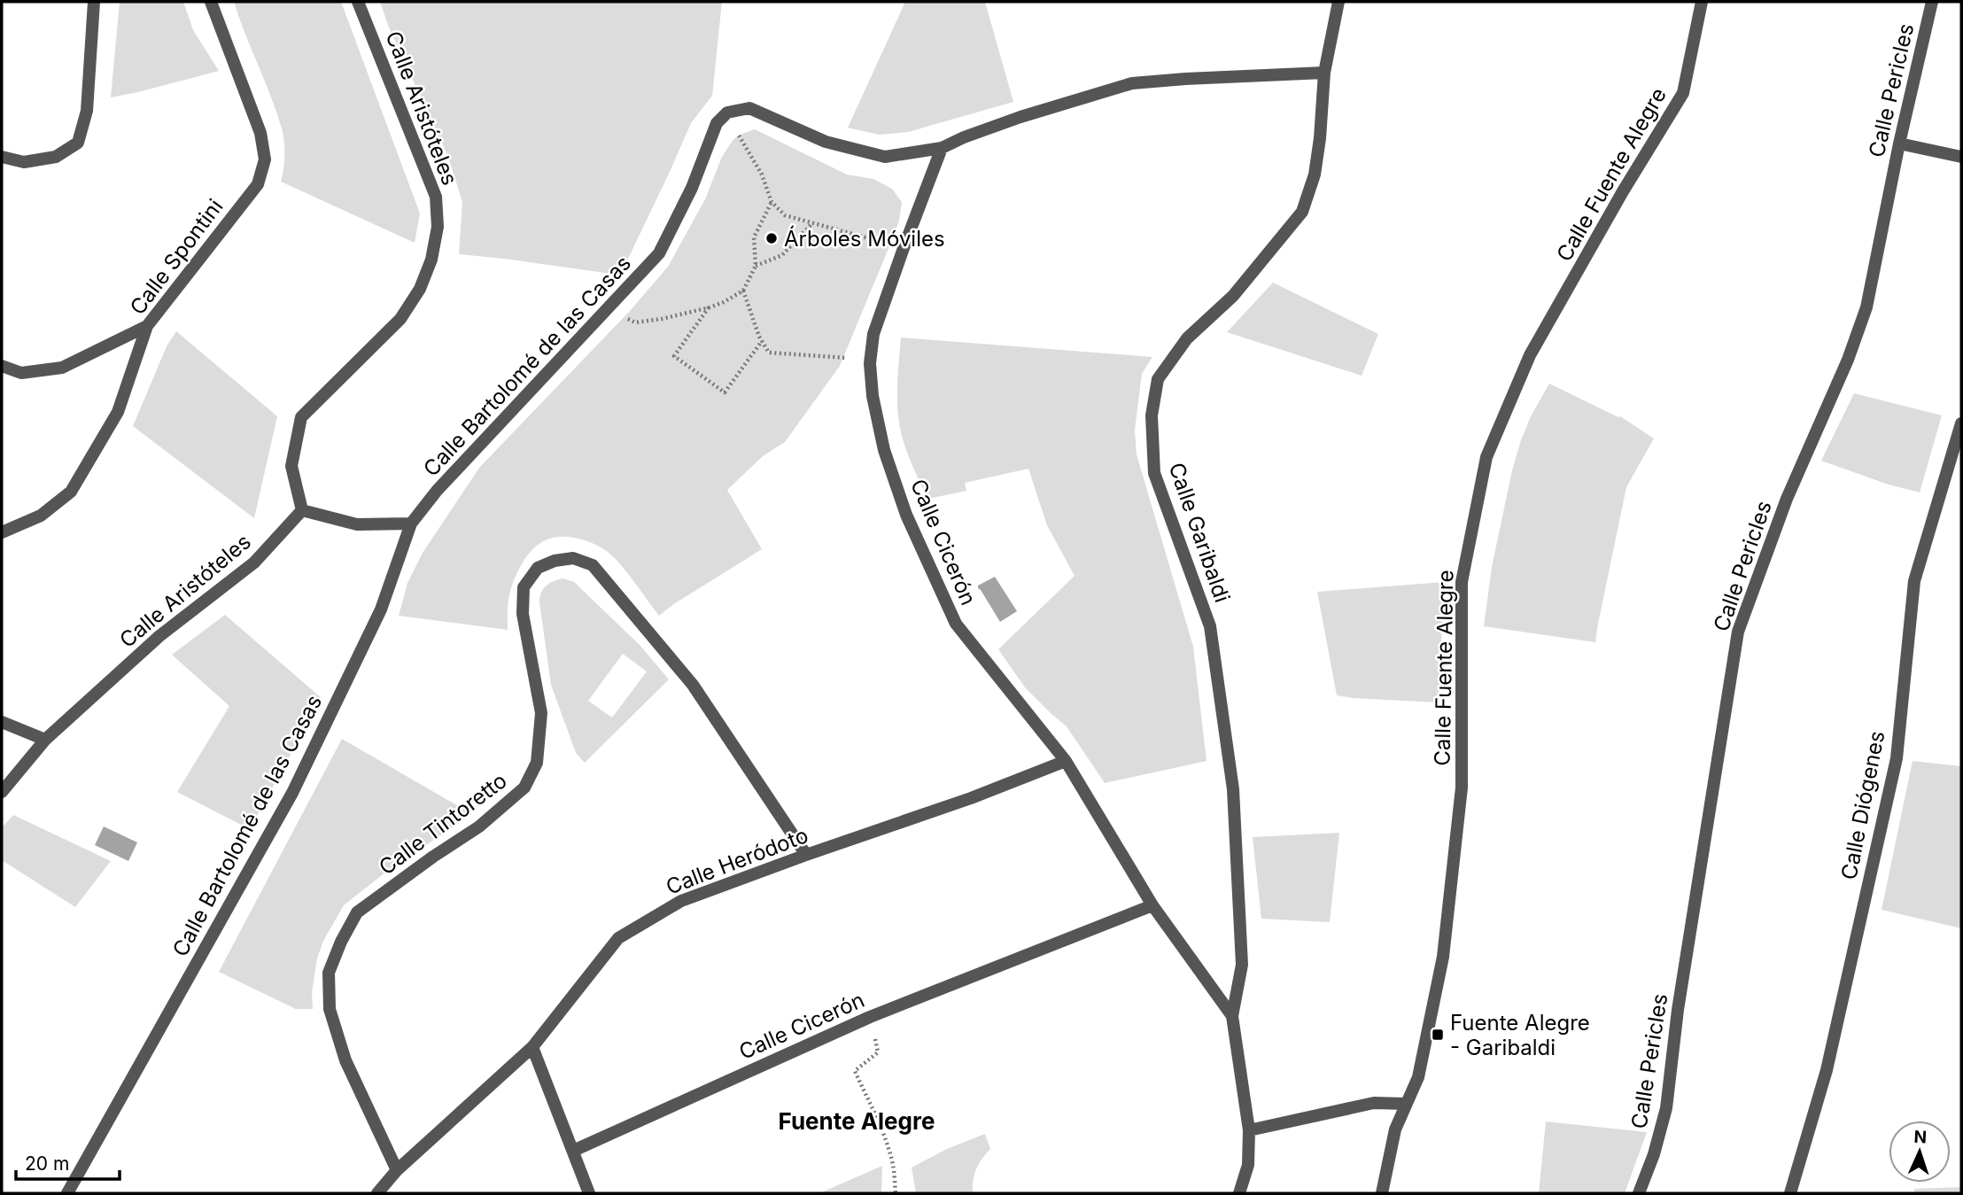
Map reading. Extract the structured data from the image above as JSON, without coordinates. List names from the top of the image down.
{
  "streets": {
    "street": [
      "Calle Pericles",
      "Calle Aristóteles",
      "Calle Fuente Alegre",
      "Calle Spontini",
      "Calle Bartolomé de las Casas",
      "Calle Garibaldi",
      "Calle Cicerón",
      "Calle Diógenes",
      "Calle Tintoretto",
      "Calle Heródoto"
    ]
  },
  "crossings": [
    ["Calle Garibaldi", "Calle Cicerón"],
    ["Calle Cicerón", "Calle Heródoto"],
    ["Calle Tintoretto", "Calle Heródoto"]
  ],
  "districts": ["Fuente Alegre"],
  "places": {
    "other": ["Árboles Móviles"],
    "transit": ["Fuente Alegre - Garibaldi"]
  },
  "scale_bar": "20 m",
  "north": "top"
}
